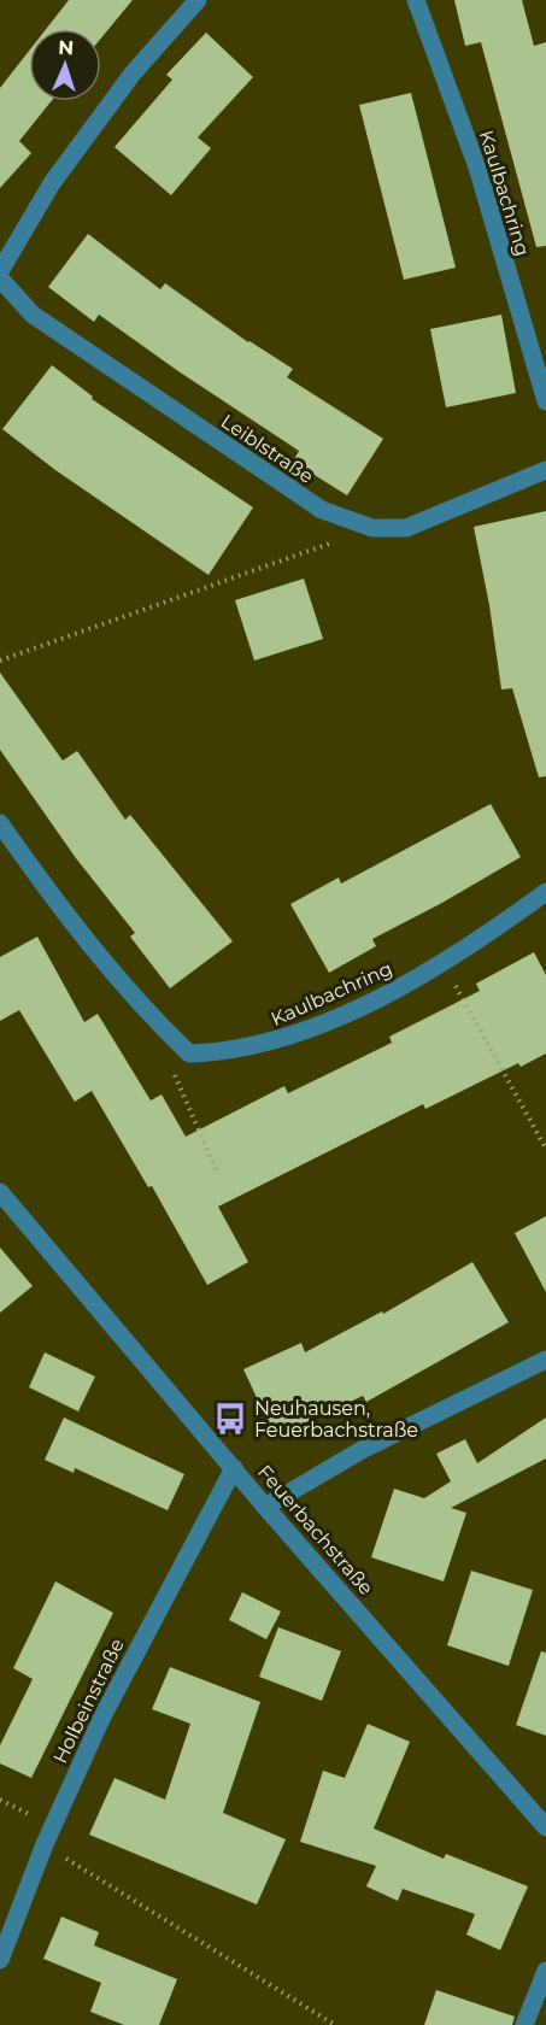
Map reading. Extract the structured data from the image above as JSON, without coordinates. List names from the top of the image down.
{
  "streets": {
    "street": [
      "Kaulbachring",
      "Leiblstraße",
      "Feuerbachstraße",
      "Holbeinstraße"
    ]
  },
  "crossings": [
    ["Feuerbachstraße", "Holbeinstraße"]
  ],
  "places": {
    "bus stop": ["Neuhausen, Feuerbachstraße"]
  },
  "north": "top"
}
